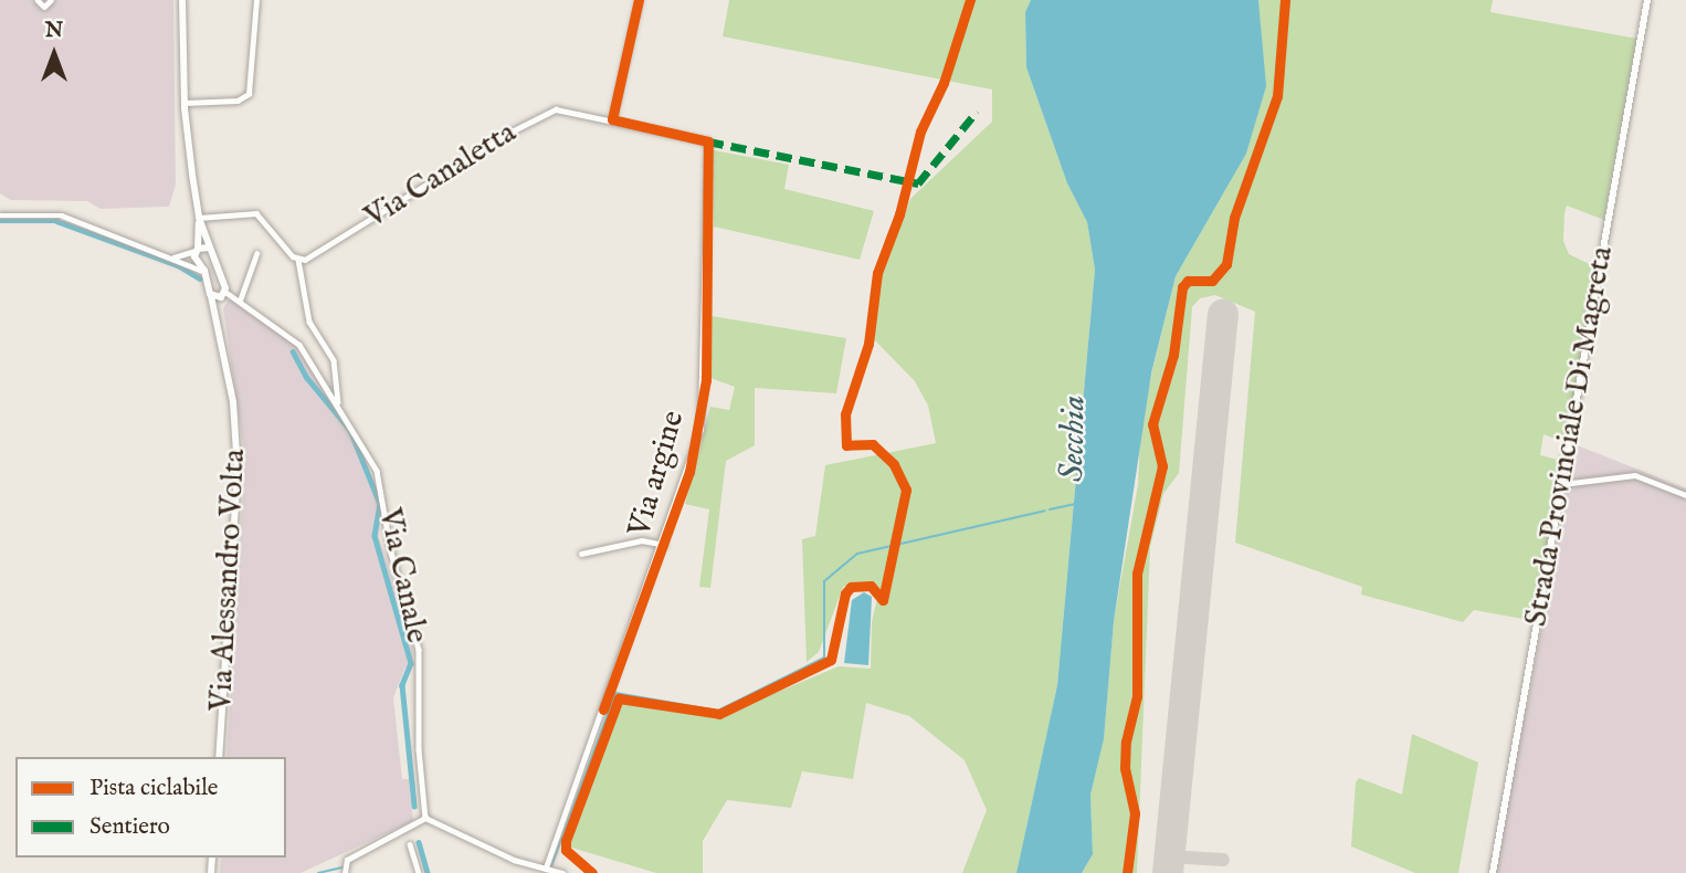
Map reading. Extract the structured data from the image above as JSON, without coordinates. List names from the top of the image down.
{
  "streets": {
    "main road": ["Strada Provinciale Di Magreta", "Via Alessandro Volta"],
    "street": ["Via Canaletta", "Via argine", "Via Canale"]
  },
  "crossings": [
    ["Via Canaletta", "Via argine"]
  ],
  "water": ["Secchia"],
  "legend": ["Pista ciclabile", "Sentiero"],
  "north": "top"
}
